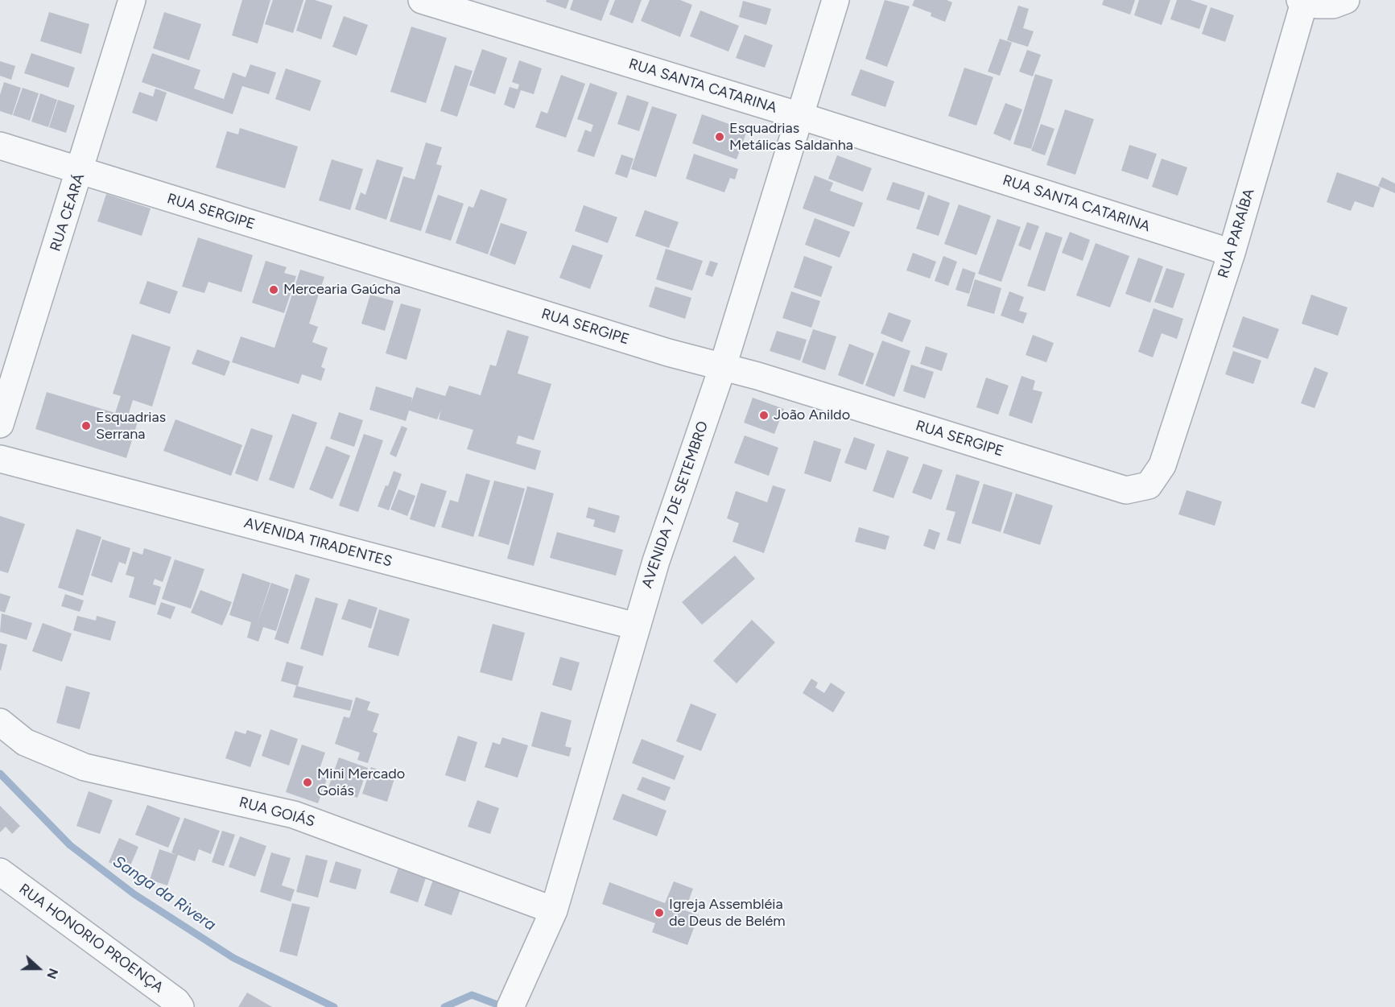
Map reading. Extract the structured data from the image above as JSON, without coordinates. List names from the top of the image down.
{
  "streets": {
    "street": [
      "RUA SANTA CATARINA",
      "RUA SERGIPE",
      "RUA CEARÁ",
      "RUA PARAÍBA",
      "AVENIDA 7 DE SETEMBRO",
      "AVENIDA TIRADENTES",
      "RUA GOIÁS",
      "RUA HONORIO PROENÇA"
    ]
  },
  "crossings": [
    ["RUA SANTA CATARINA", "RUA PARAÍBA"],
    ["RUA SANTA CATARINA", "AVENIDA 7 DE SETEMBRO"],
    ["RUA SERGIPE", "RUA CEARÁ"],
    ["RUA SERGIPE", "RUA PARAÍBA"],
    ["RUA SERGIPE", "AVENIDA 7 DE SETEMBRO"],
    ["AVENIDA 7 DE SETEMBRO", "AVENIDA TIRADENTES"],
    ["AVENIDA 7 DE SETEMBRO", "RUA GOIÁS"]
  ],
  "water": ["Sanga da Rivera"],
  "places": [
    "Esquadrias Metálicas Saldanha",
    "Mercearia Gaúcha",
    "João Anildo",
    "Esquadrias Serrana",
    "Mini Mercado Goiás",
    "Igreja Assembléia de Deus de Belém"
  ],
  "north": "right"
}
